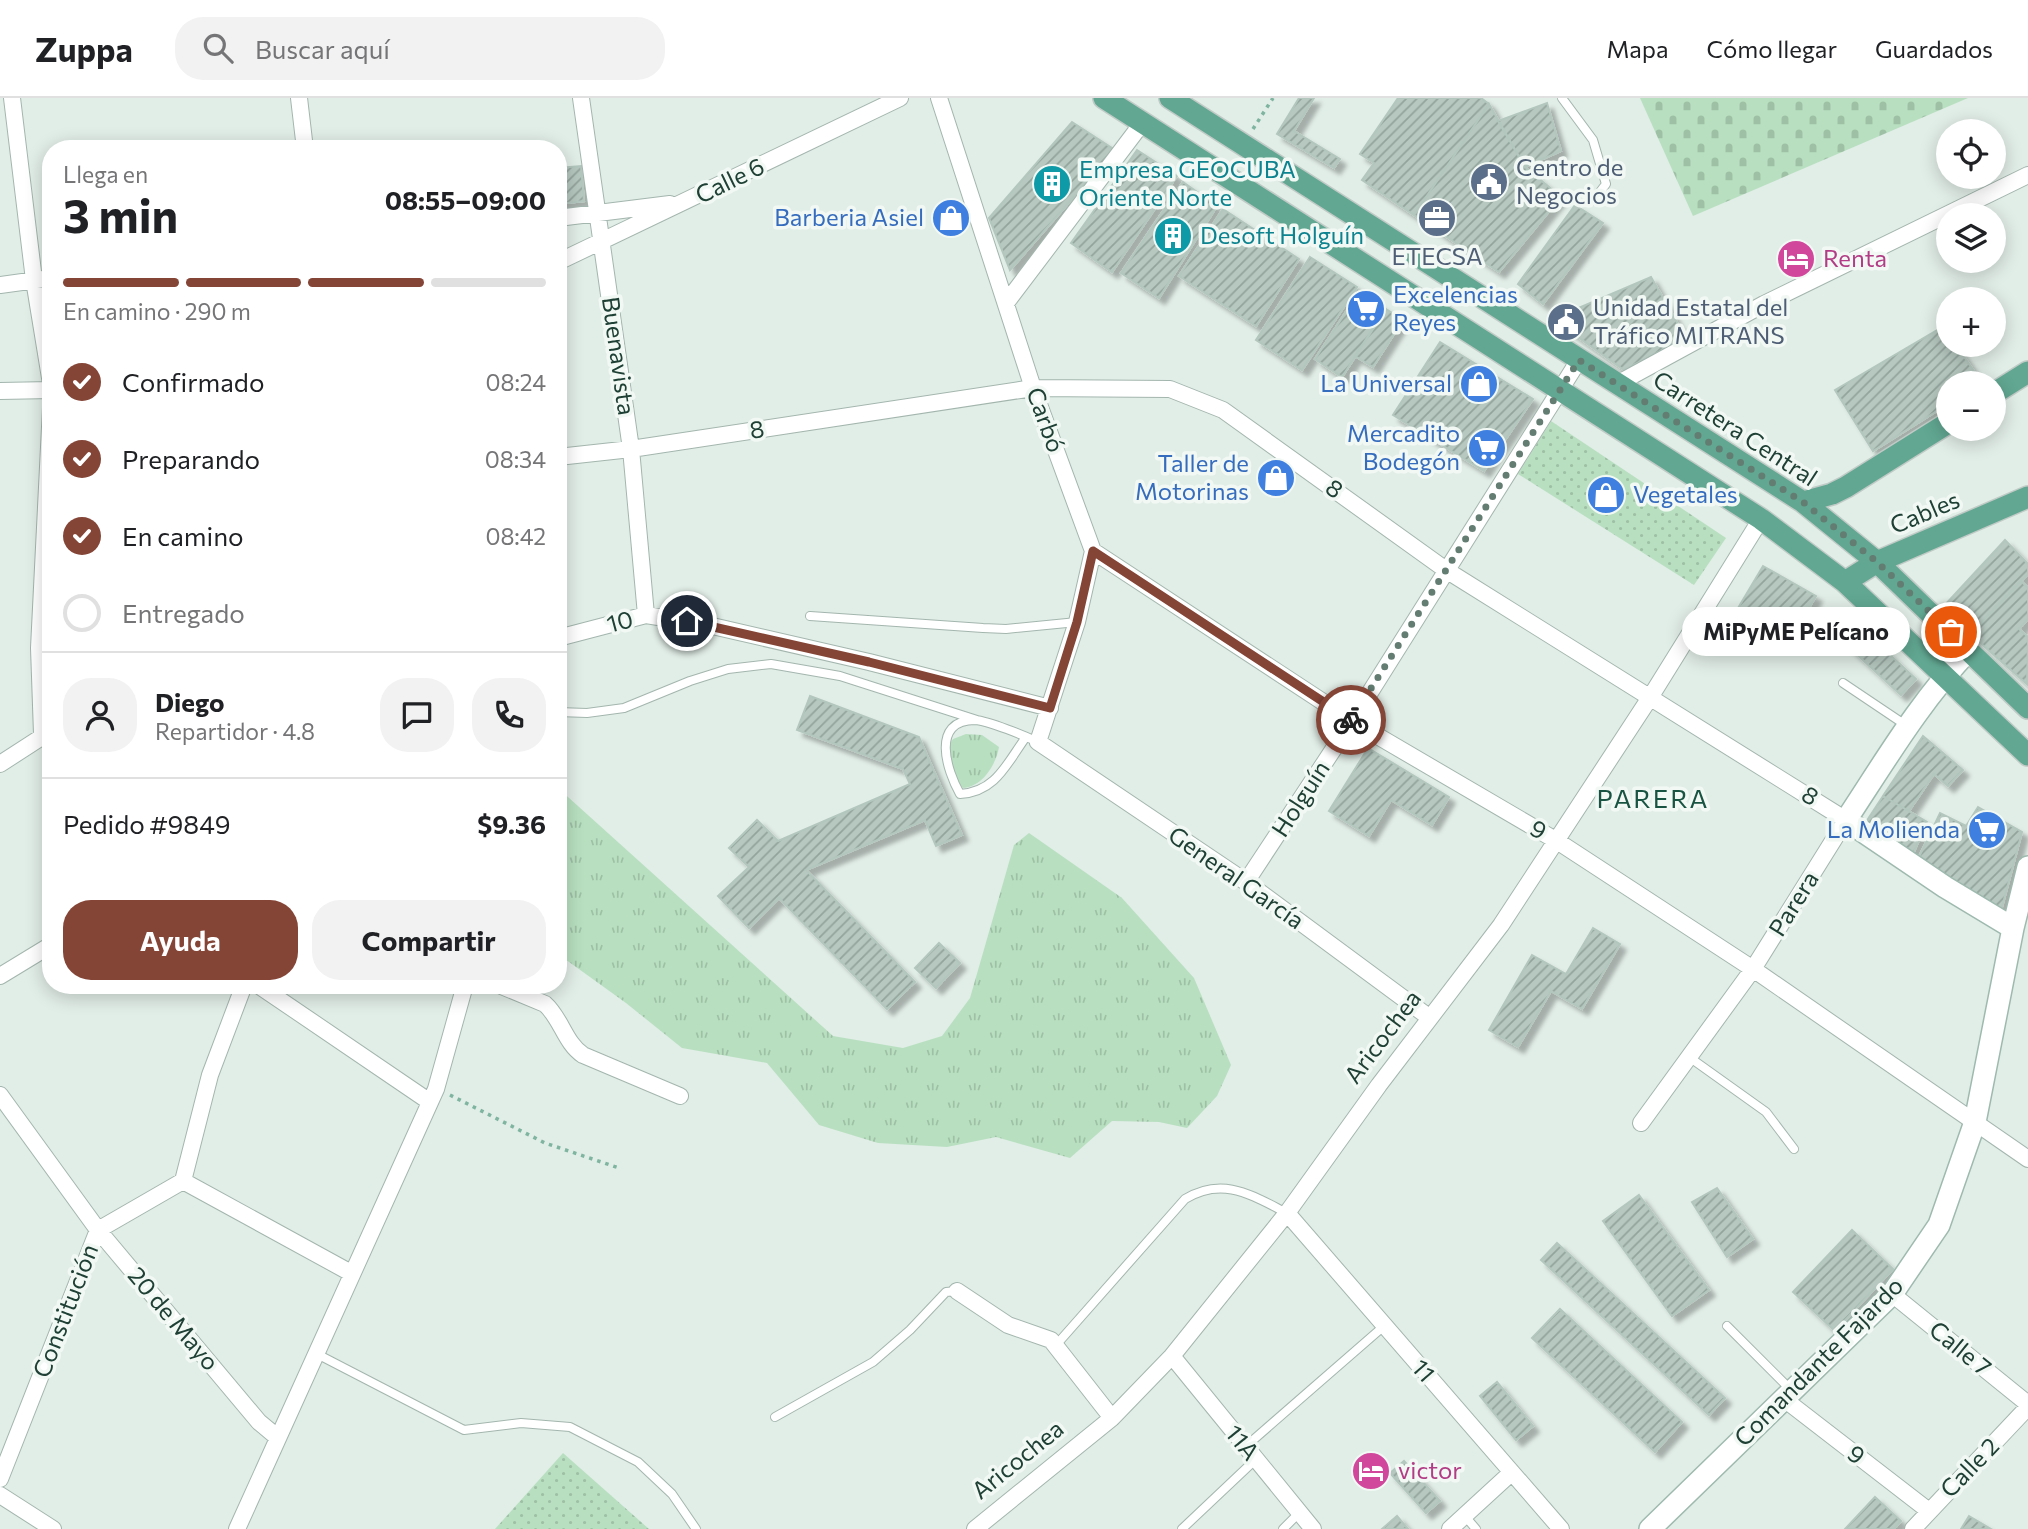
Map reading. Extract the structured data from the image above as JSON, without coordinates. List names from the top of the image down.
{
  "streets": {
    "main road": ["Carretera Central", "Cables"],
    "street": [
      "Calle 6",
      "Buenavista",
      "Carbó",
      "8",
      "10",
      "Holguín",
      "9",
      "General García",
      "Parera",
      "Aricochea",
      "Constitución",
      "20 de Mayo",
      "Calle 7",
      "Comandante Fajardo",
      "11",
      "11A",
      "Calle 2"
    ]
  },
  "crossings": [
    ["Calle 6", "Buenavista"],
    ["Buenavista", "8"],
    ["Buenavista", "10"],
    ["Carbó", "8"],
    ["Carbó", "9"],
    ["Carretera Central", "Cables"],
    ["Carretera Central", "Holguín"],
    ["Carretera Central", "Parera"],
    ["8", "Holguín"],
    ["8", "Parera"],
    ["8", "Aricochea"],
    ["8", "Comandante Fajardo"],
    ["Holguín", "9"],
    ["Holguín", "General García"],
    ["9", "Parera"],
    ["9", "Aricochea"],
    ["9", "Comandante Fajardo"],
    ["9", "Calle 2"],
    ["General García", "Aricochea"],
    ["Aricochea", "11"],
    ["Aricochea", "11A"],
    ["Constitución", "20 de Mayo"],
    ["Calle 7", "Comandante Fajardo"],
    ["Calle 7", "Calle 2"]
  ],
  "districts": ["PARERA"],
  "places": {
    "public building": ["Centro de Negocios", "Unidad Estatal del Tráfico MITRANS"],
    "building": ["Empresa GEOCUBA Oriente Norte", "Desoft Holguín"],
    "shop": [
      "Barberia Asiel",
      "La Universal",
      "Taller de Motorinas",
      "Vegetales"
    ],
    "office": ["ETECSA"],
    "hotel": ["Renta", "victor"],
    "supermarket": ["Excelencias Reyes", "Mercadito Bodegón", "La Molienda"],
    "other": ["MiPyME Pelícano"]
  },
  "page": {
    "header": "Zuppa",
    "search": "Buscar aquí",
    "nav": ["Mapa", "Cómo llegar", "Guardados"],
    "map_buttons": ["+", "−"],
    "heading": ["3 min", "Llega en", "08:55–09:00"],
    "panel": [
      "Diego",
      "Repartidor · 4.8",
      "Pedido #9849",
      "$9.36"
    ],
    "bar": "En camino · 290 m",
    "list": [
      ["Confirmado", "08:24"],
      ["Preparando", "08:34"],
      ["En camino", "08:42"],
      "Entregado"
    ],
    "bubble": "MiPyME Pelícano",
    "buttons": ["Ayuda", "Compartir"]
  }
}
